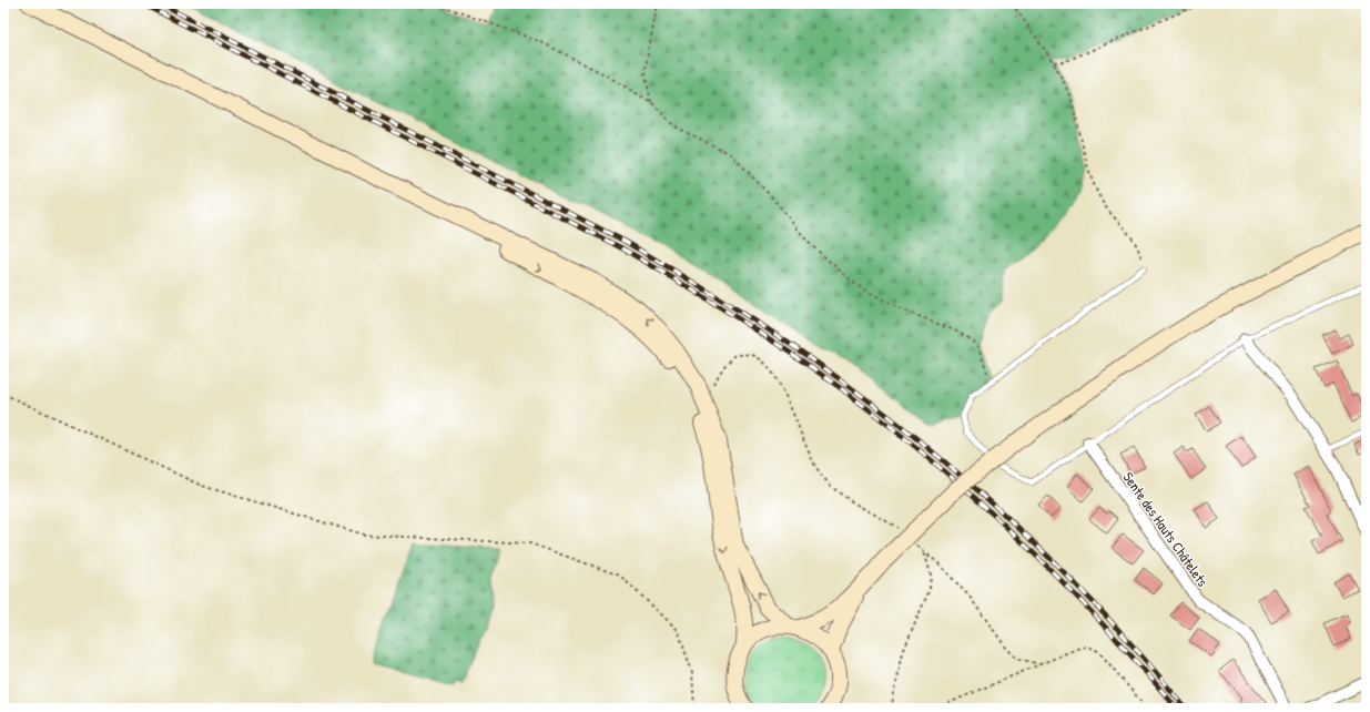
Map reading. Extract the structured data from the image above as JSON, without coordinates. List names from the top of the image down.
{
  "streets": {
    "street": ["Sente des Hauts Châtelets"]
  }
}
